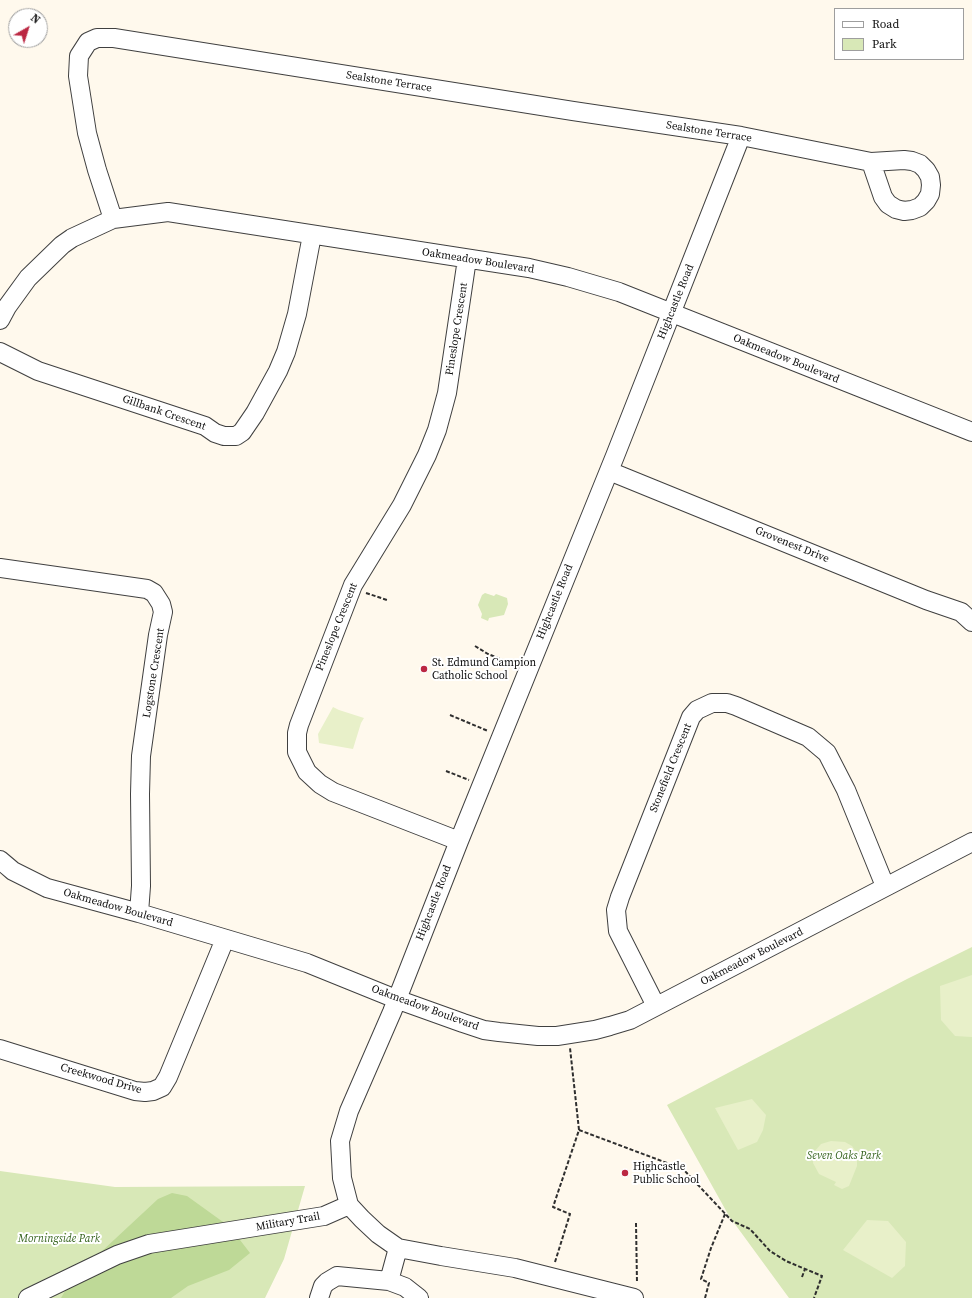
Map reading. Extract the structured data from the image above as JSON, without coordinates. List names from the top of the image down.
{
  "streets": {
    "street": [
      "Sealstone Terrace",
      "Oakmeadow Boulevard",
      "Highcastle Road",
      "Pineslope Crescent",
      "Gillbank Crescent",
      "Grovenest Drive",
      "Logstone Crescent",
      "Stonefield Crescent",
      "Creekwood Drive",
      "Military Trail"
    ]
  },
  "crossings": [
    ["Sealstone Terrace", "Oakmeadow Boulevard"],
    ["Sealstone Terrace", "Highcastle Road"],
    ["Oakmeadow Boulevard", "Highcastle Road"],
    ["Oakmeadow Boulevard", "Pineslope Crescent"],
    ["Oakmeadow Boulevard", "Gillbank Crescent"],
    ["Oakmeadow Boulevard", "Logstone Crescent"],
    ["Oakmeadow Boulevard", "Stonefield Crescent"],
    ["Oakmeadow Boulevard", "Creekwood Drive"],
    ["Highcastle Road", "Pineslope Crescent"],
    ["Highcastle Road", "Grovenest Drive"],
    ["Highcastle Road", "Military Trail"]
  ],
  "parks": ["Seven Oaks Park", "Morningside Park"],
  "places": ["St. Edmund Campion Catholic School", "Highcastle Public School"],
  "legend": ["Road", "Park"],
  "north": "top right"
}
